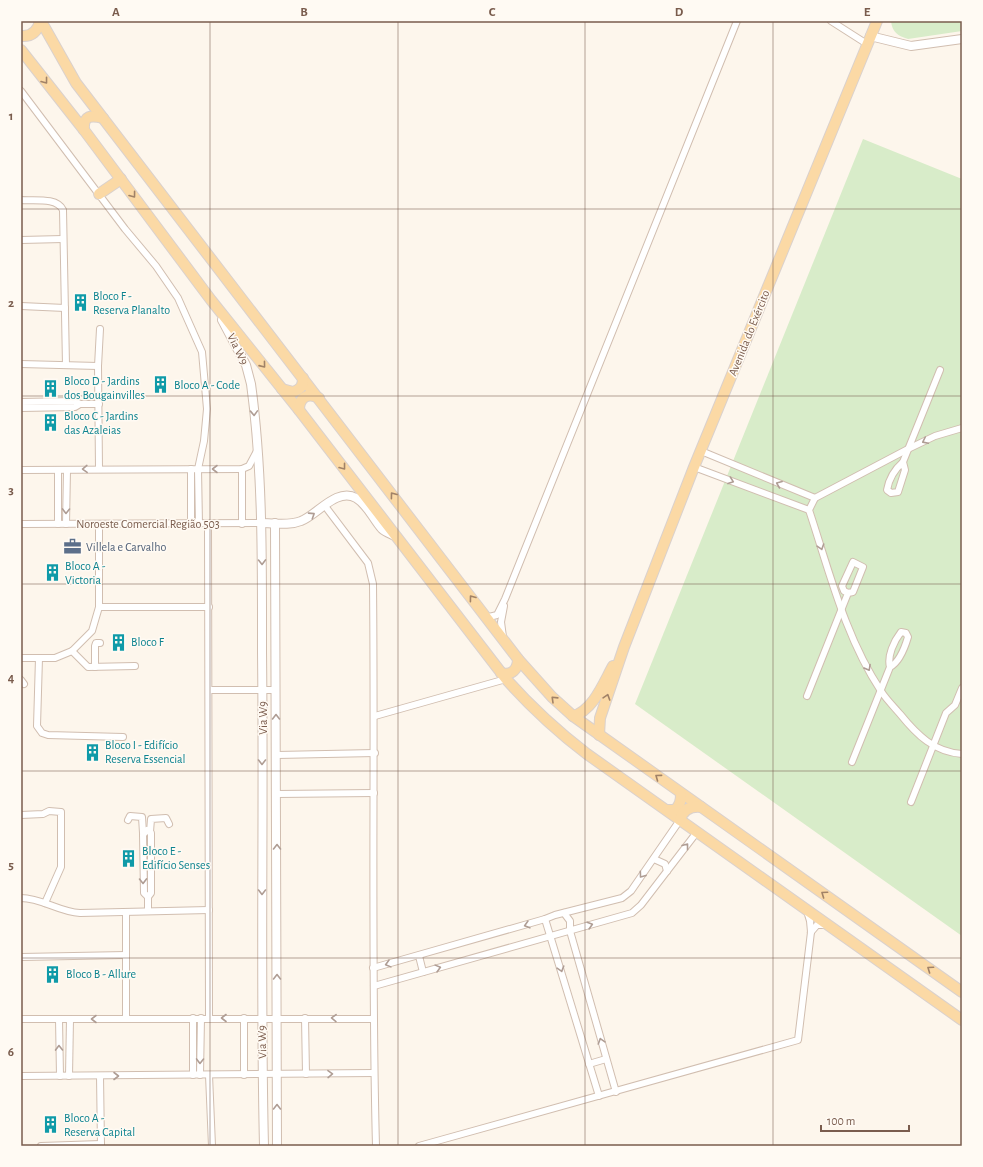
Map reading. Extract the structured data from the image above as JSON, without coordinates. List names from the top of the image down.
{
  "streets": {
    "main road": ["Avenida do Exército"],
    "street": ["Via W9", "Noroeste Comercial Região 503"]
  },
  "crossings": [
    ["Via W9", "Noroeste Comercial Região 503"]
  ],
  "places": {
    "building": [
      "Bloco F - Reserva Planalto",
      "Bloco A - Code",
      "Bloco D - Jardins dos Bougainvilles",
      "Bloco C - Jardins das Azaleias",
      "Bloco A - Victoria",
      "Bloco F",
      "Bloco I - Edifício Reserva Essencial",
      "Bloco E - Edifício Senses",
      "Bloco B - Allure",
      "Bloco A - Reserva Capital"
    ],
    "office": ["Villela e Carvalho"]
  },
  "scale_bar": "100 m",
  "grid": {
    "columns": [
      "A",
      "B",
      "C",
      "D",
      "E"
    ],
    "rows": [
      "1",
      "2",
      "3",
      "4",
      "5",
      "6"
    ]
  }
}
